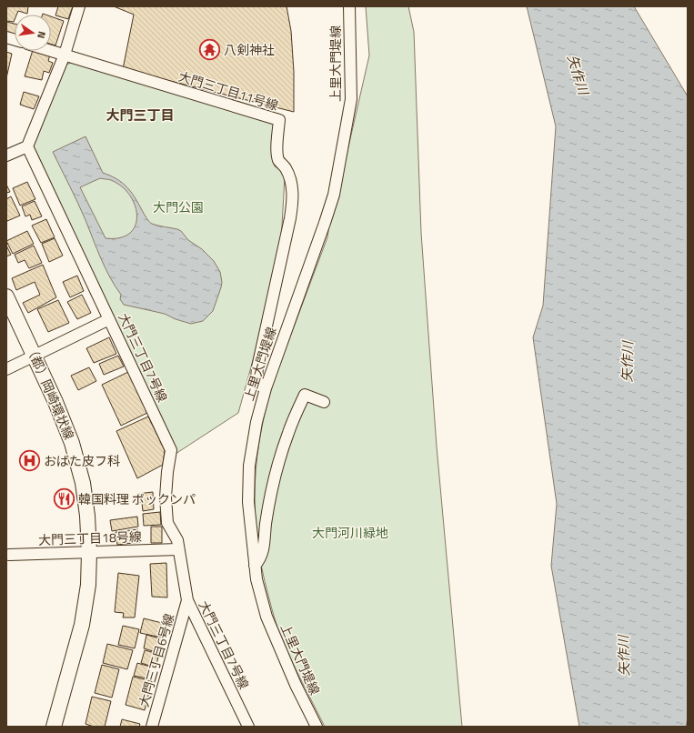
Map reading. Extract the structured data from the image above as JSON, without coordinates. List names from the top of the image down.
{
  "streets": {
    "street": [
      "上里大門堤線",
      "大門三丁目11号線",
      "大門三丁目7号線",
      "（都）岡崎環状線",
      "大門三丁目18号線",
      "大門三丁目6号線"
    ]
  },
  "crossings": [
    ["上里大門堤線", "大門三丁目11号線"],
    ["大門三丁目7号線", "大門三丁目18号線"],
    ["大門三丁目7号線", "大門三丁目6号線"],
    ["（都）岡崎環状線", "大門三丁目18号線"]
  ],
  "districts": ["大門三丁目"],
  "water": ["矢作川"],
  "parks": ["大門公園", "大門河川緑地"],
  "places": {
    "temple": ["八剣神社"],
    "hospital": ["おばた皮フ科"],
    "restaurant": ["韓国料理 ボックンパ"]
  },
  "north": "right"
}
